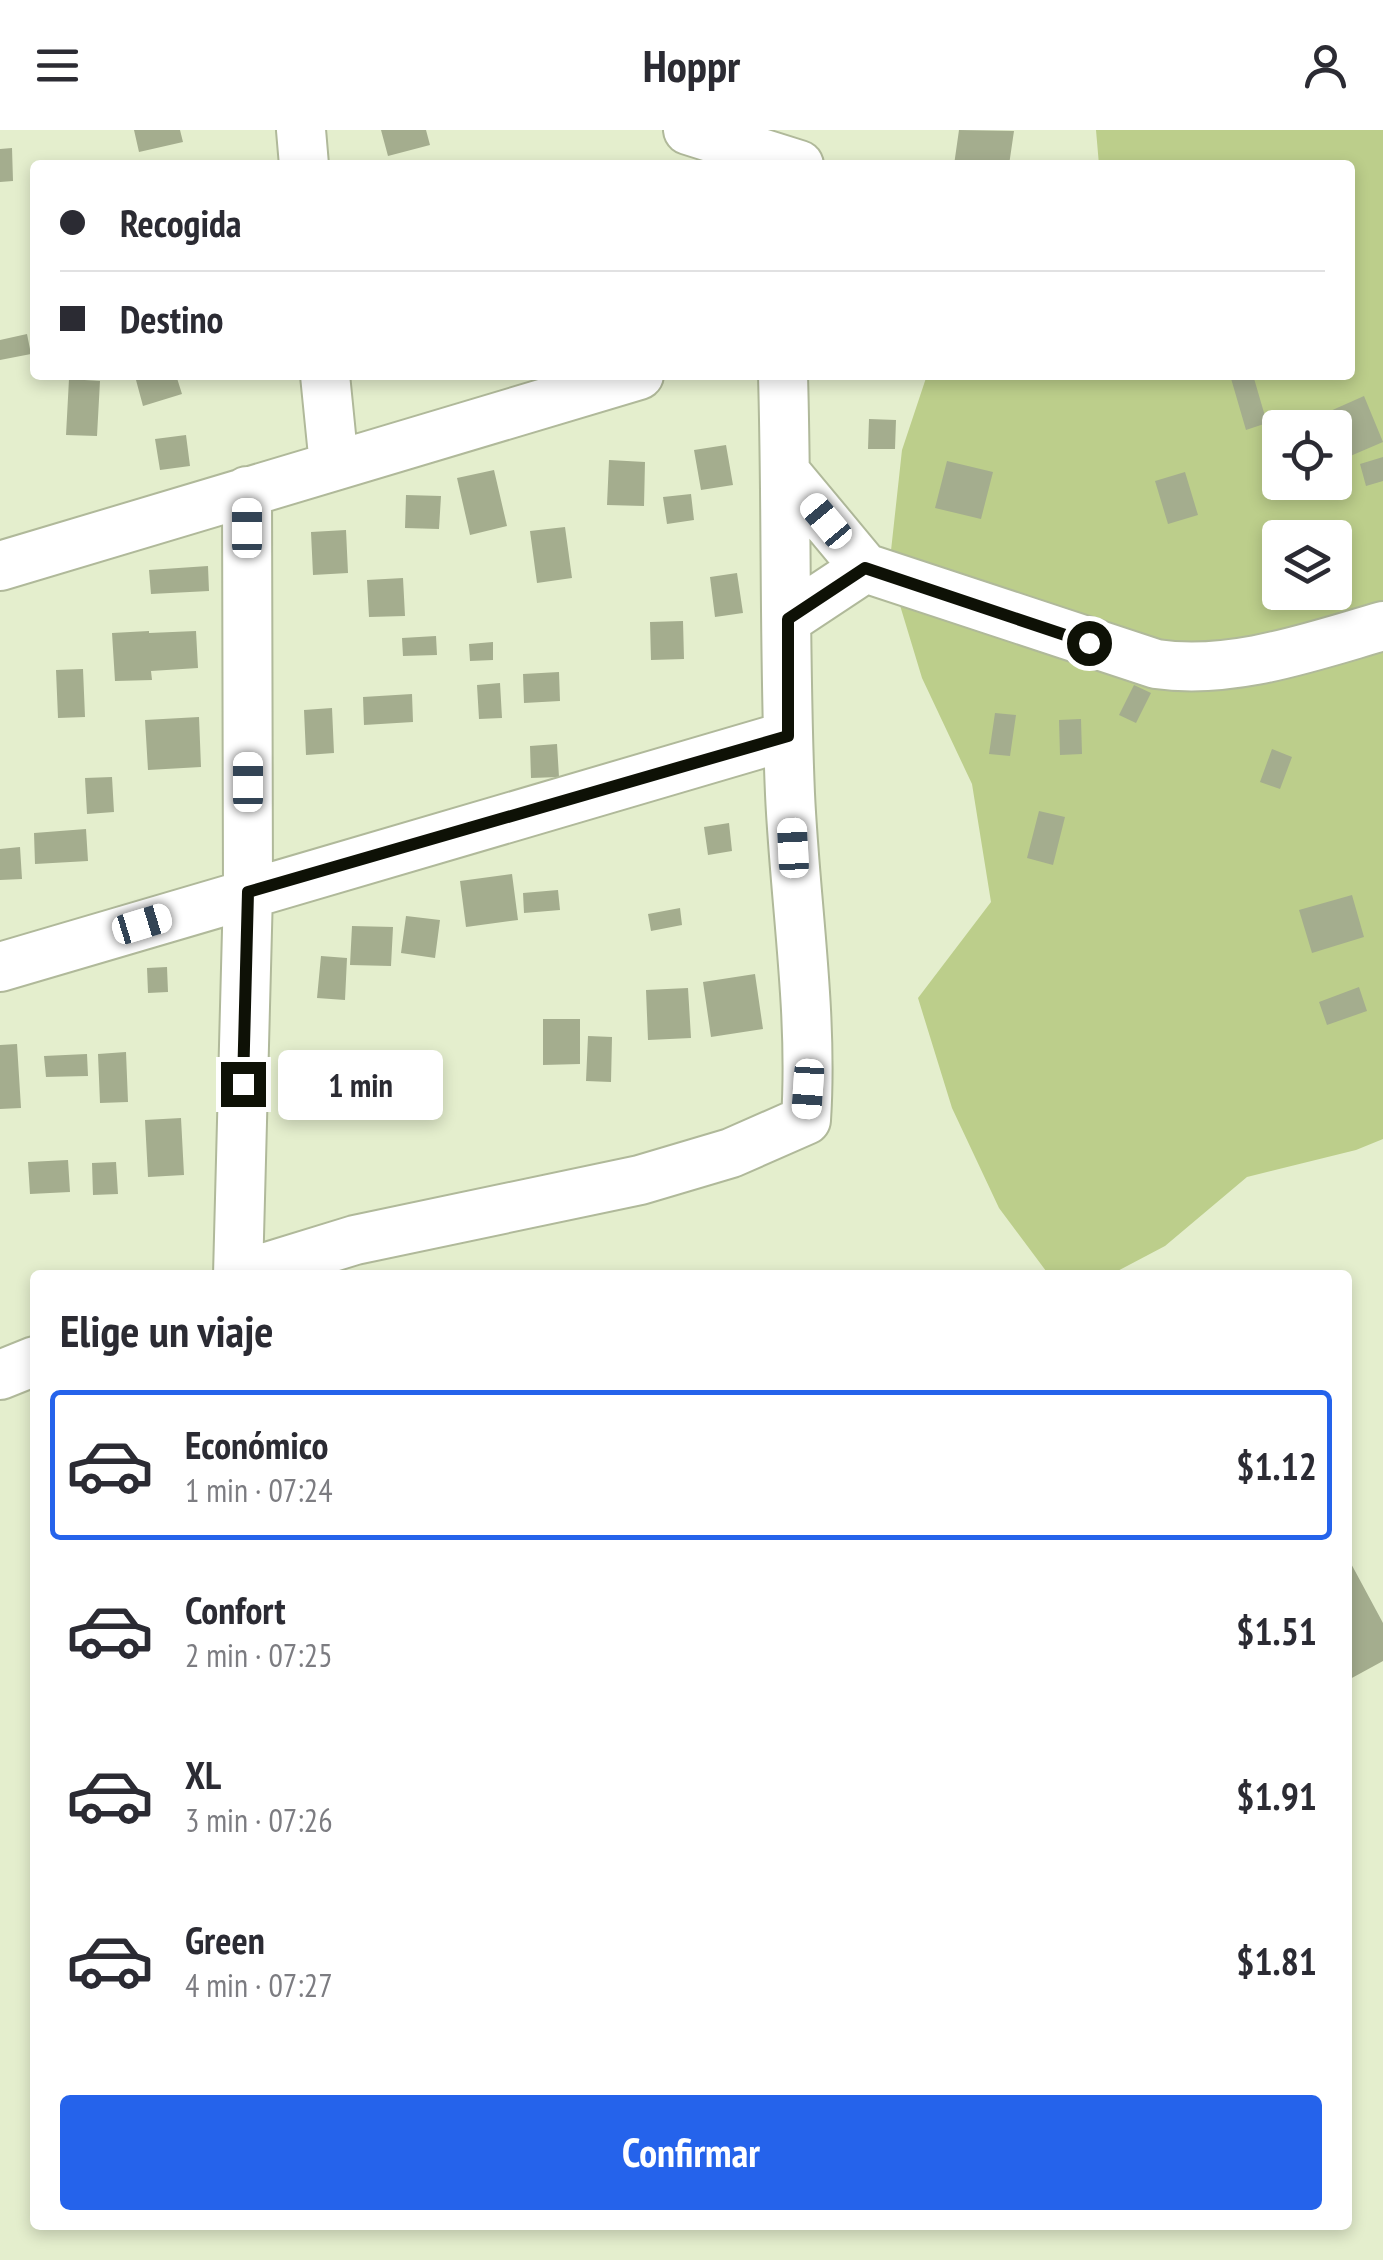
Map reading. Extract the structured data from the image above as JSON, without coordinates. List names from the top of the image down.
{
  "page": {
    "header": "Hoppr",
    "banner": ["Recogida", "Destino"],
    "bubble": "1 min",
    "heading": "Elige un viaje",
    "list": [
      {
        "name": "Económico",
        "note": "1 min · 07:24",
        "value": "$1.12"
      },
      {
        "name": "Confort",
        "note": "2 min · 07:25",
        "value": "$1.51"
      },
      {
        "name": "XL",
        "note": "3 min · 07:26",
        "value": "$1.91"
      },
      {
        "name": "Green",
        "note": "4 min · 07:27",
        "value": "$1.81"
      }
    ],
    "buttons": "Confirmar"
  }
}
